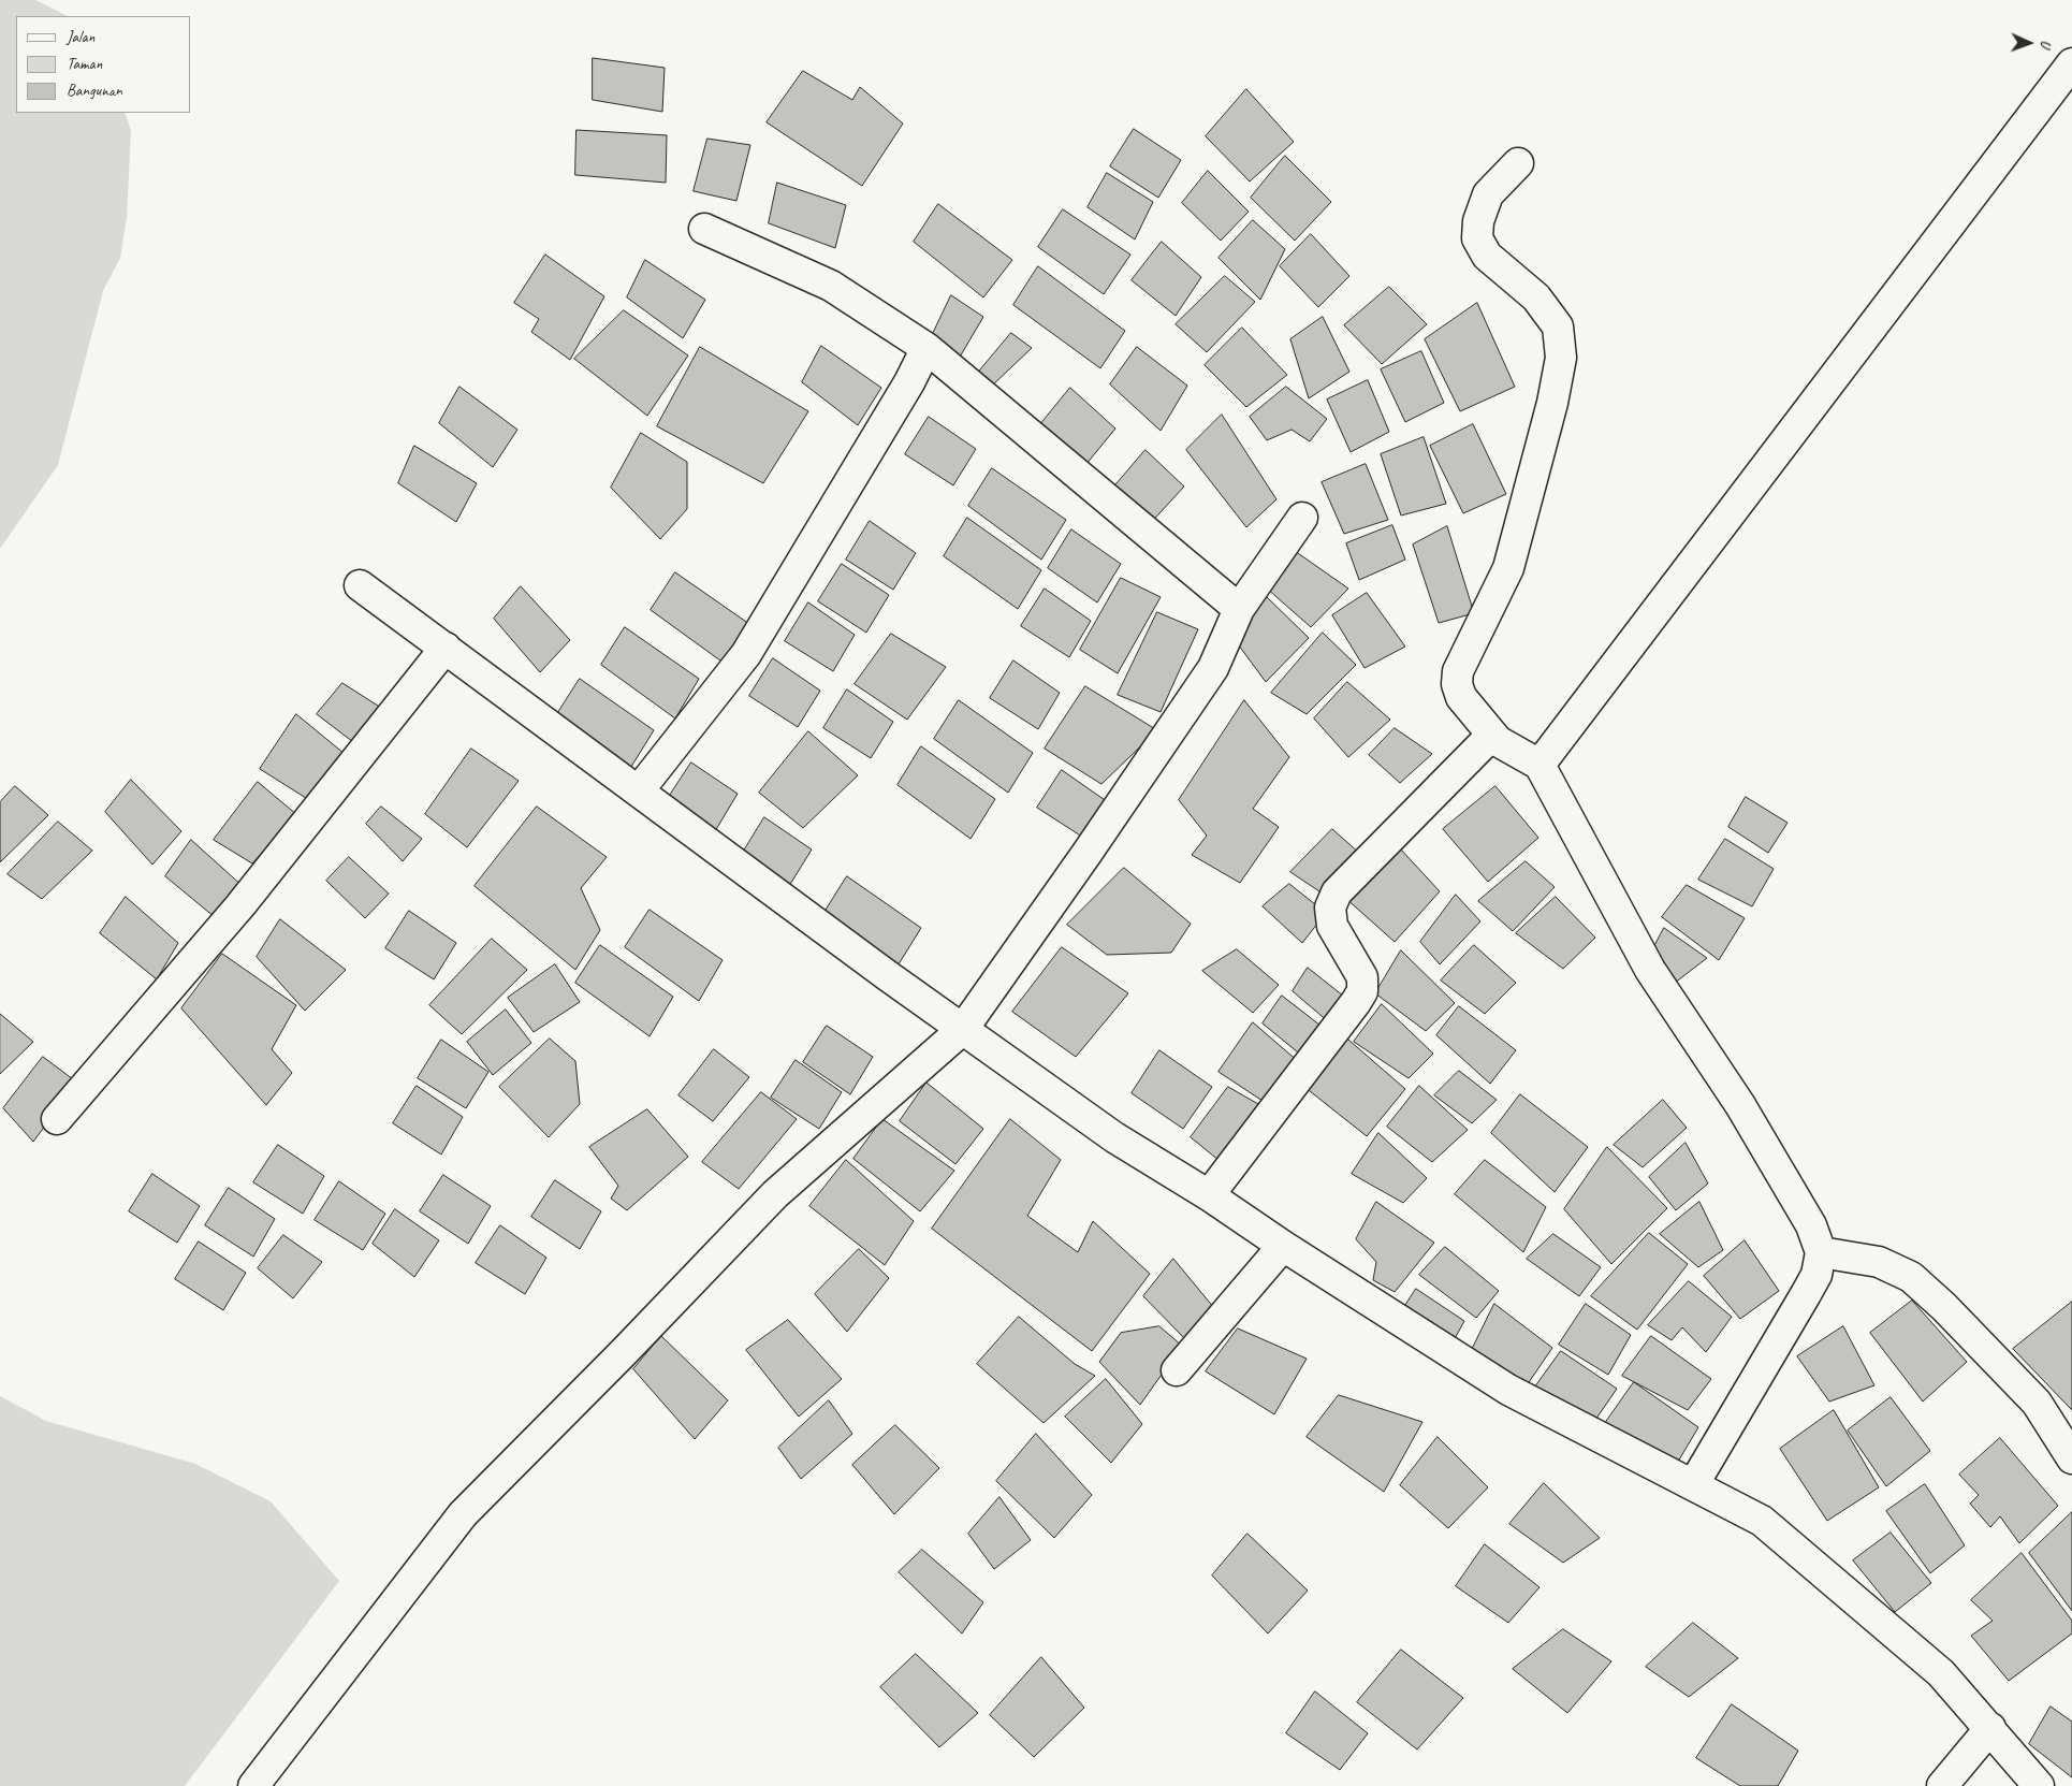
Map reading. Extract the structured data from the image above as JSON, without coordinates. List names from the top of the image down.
{
  "legend": ["Jalan", "Taman", "Bangunan"],
  "north": "right"
}
